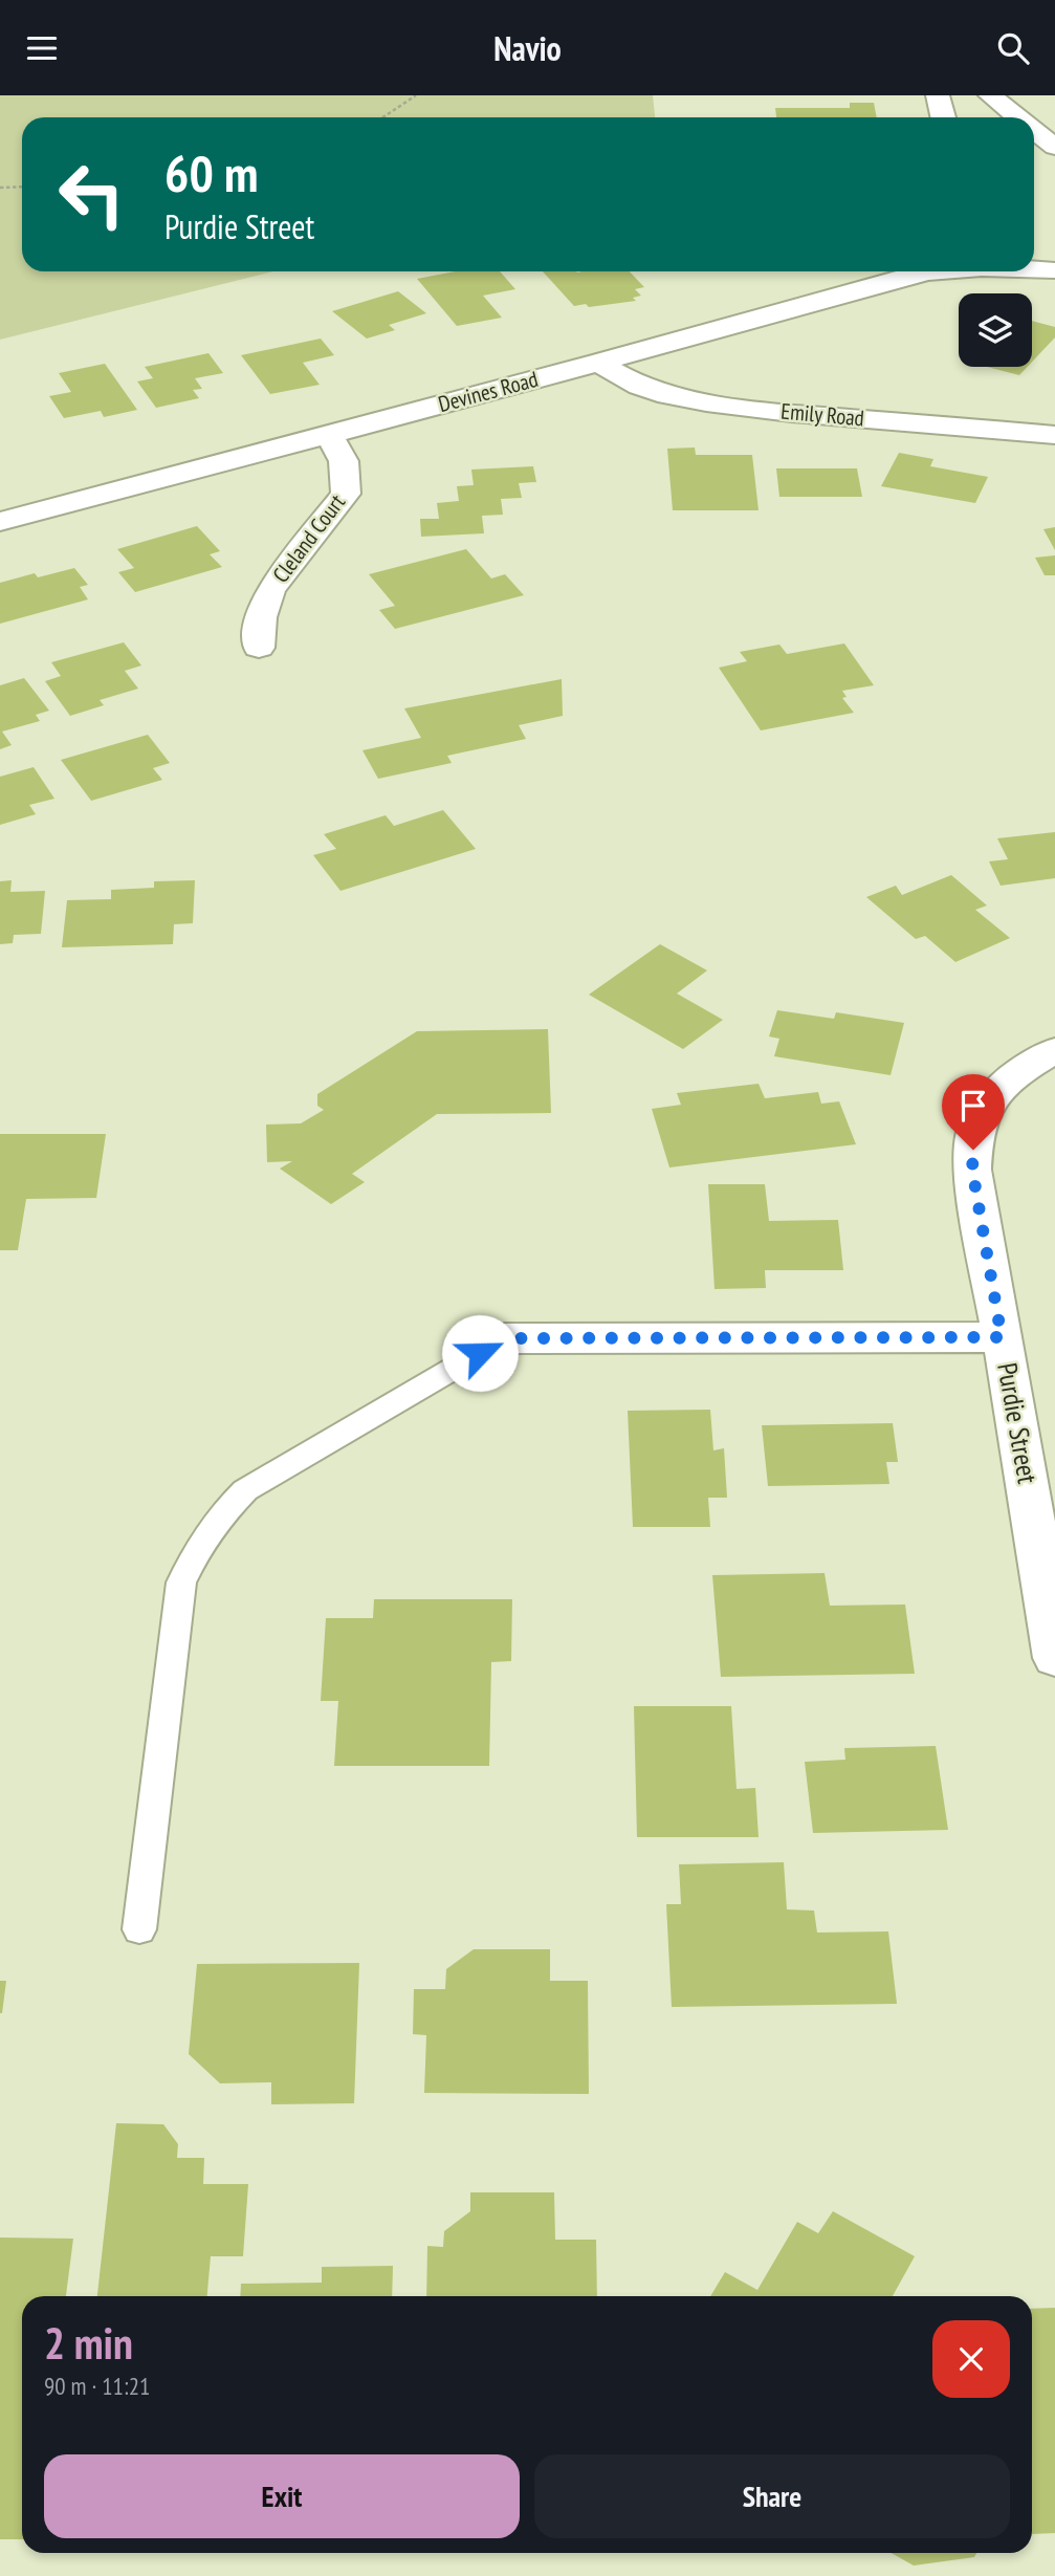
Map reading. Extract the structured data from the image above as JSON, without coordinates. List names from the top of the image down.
{
  "streets": {
    "street": [
      "Devines Road",
      "Emily Road",
      "Cleland Court",
      "Purdie Street"
    ]
  },
  "crossings": [
    ["Devines Road", "Emily Road"],
    ["Devines Road", "Cleland Court"]
  ],
  "page": {
    "header": "Navio",
    "turn": ["60 m", "Purdie Street"],
    "heading": ["2 min", "90 m · 11:21"],
    "buttons": ["Exit", "Share"]
  }
}
